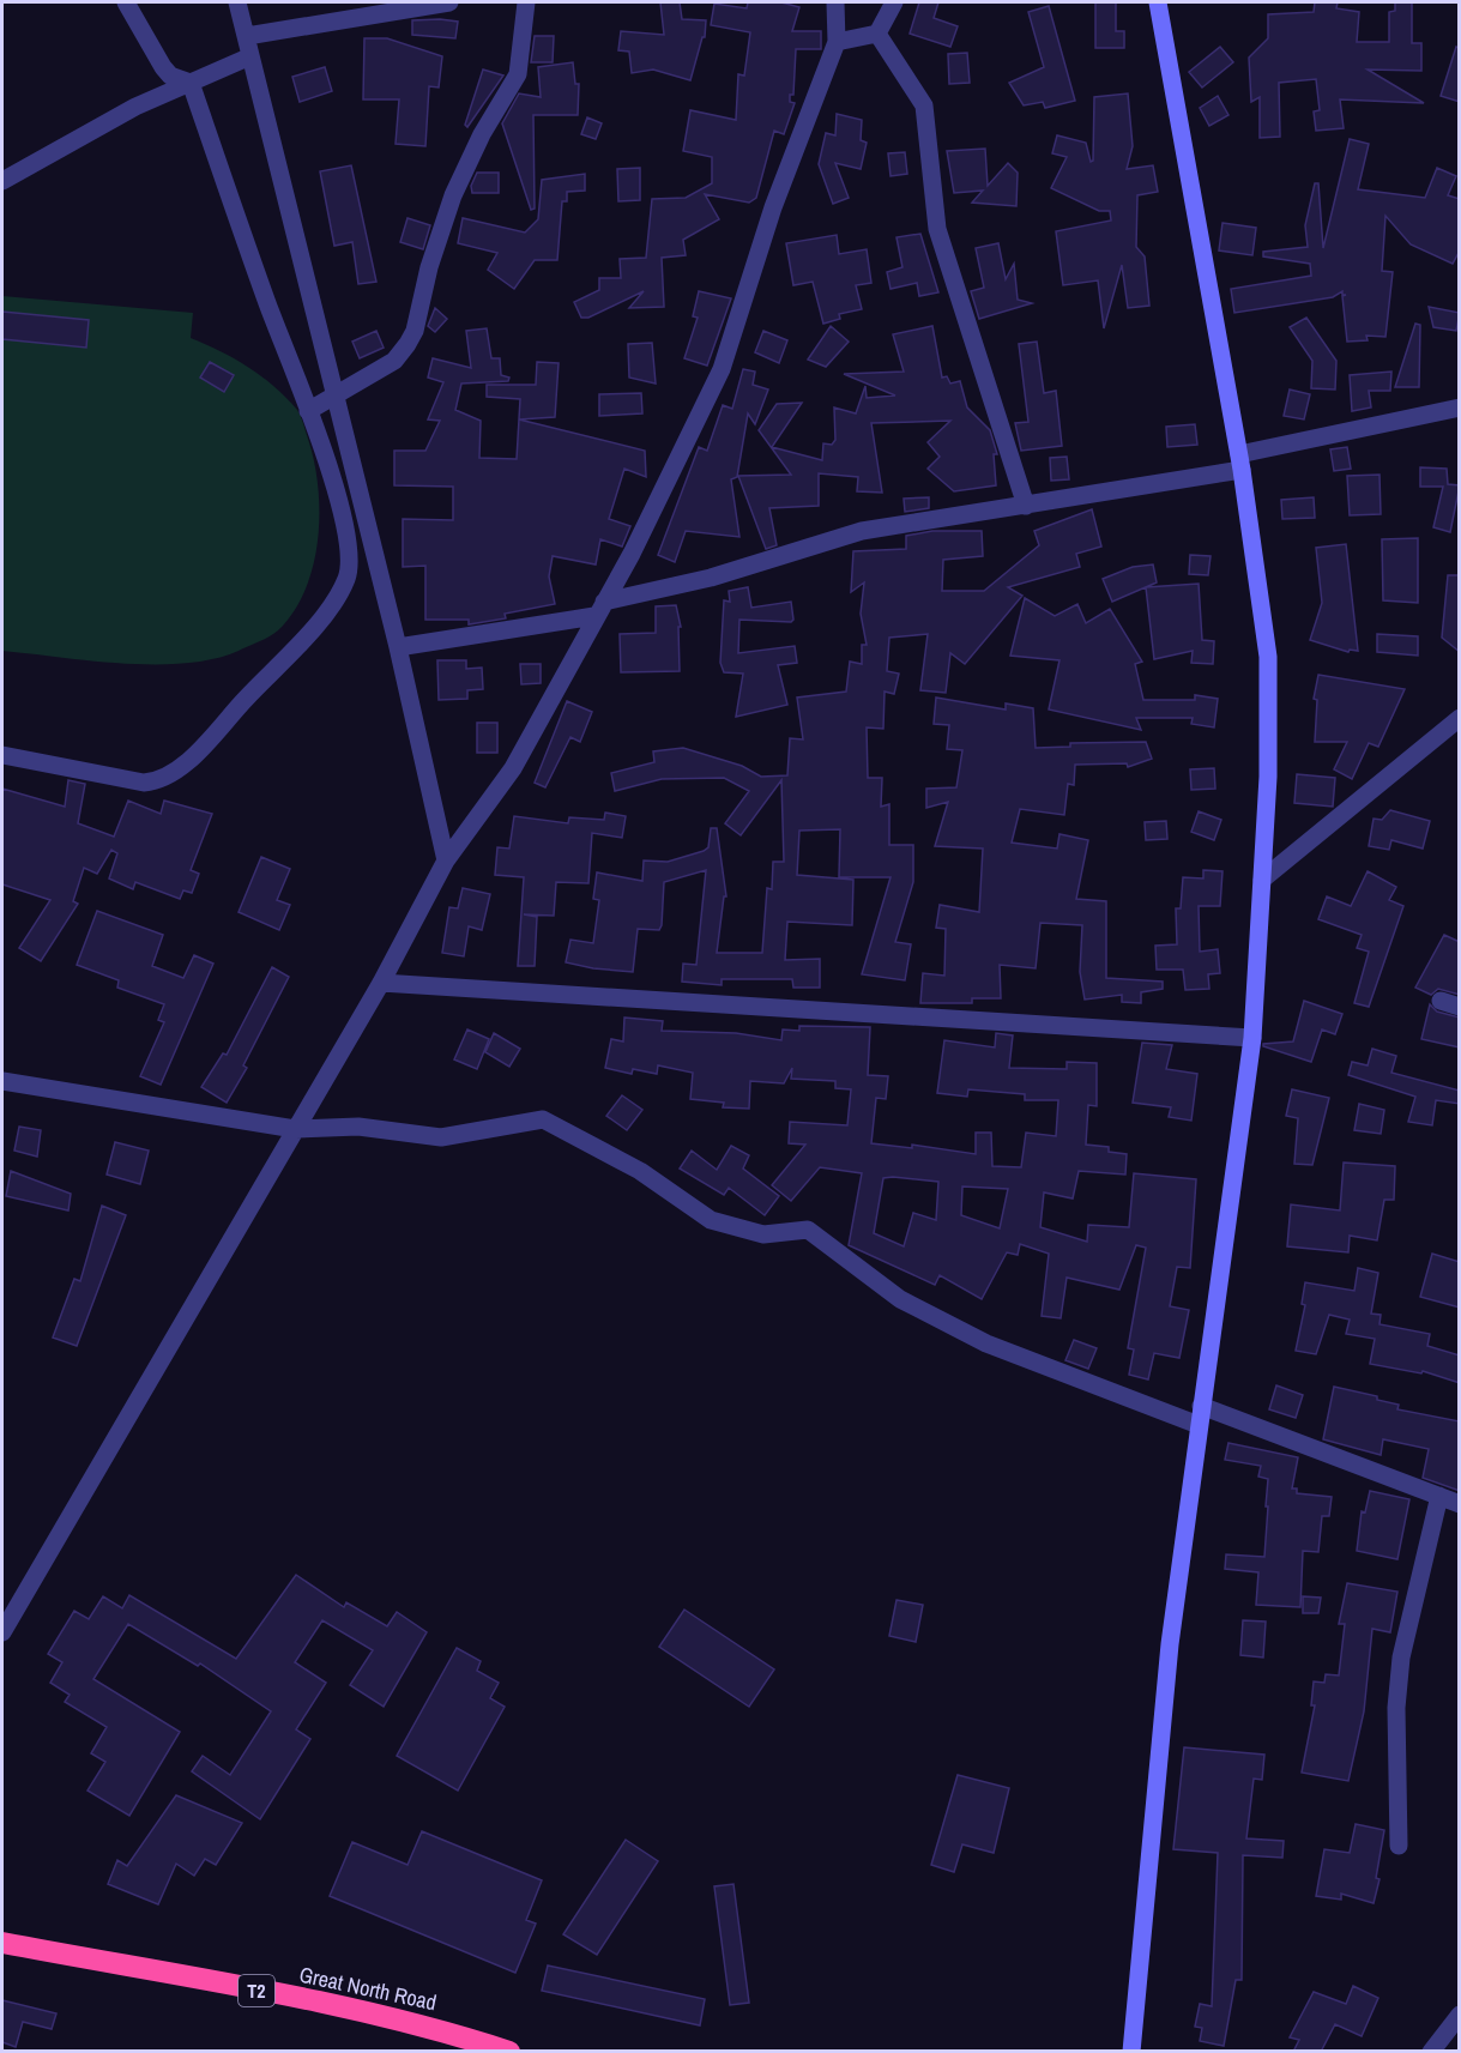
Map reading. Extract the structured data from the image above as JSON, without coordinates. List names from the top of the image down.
{
  "streets": {
    "highway": ["Great North Road", "T2"]
  }
}
